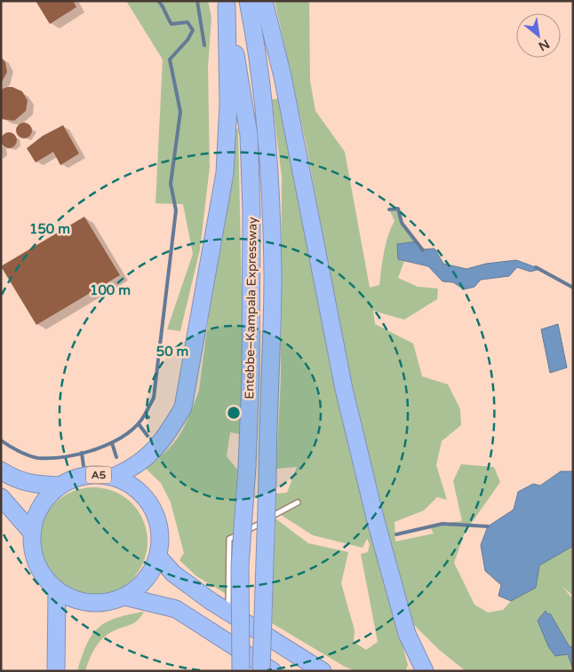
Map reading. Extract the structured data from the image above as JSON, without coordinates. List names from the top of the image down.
{
  "streets": {
    "highway": ["Entebbe–Kampala Expressway", "A5"]
  },
  "north": "bottom right",
  "rings": ["150 m", "100 m", "50 m"]
}
